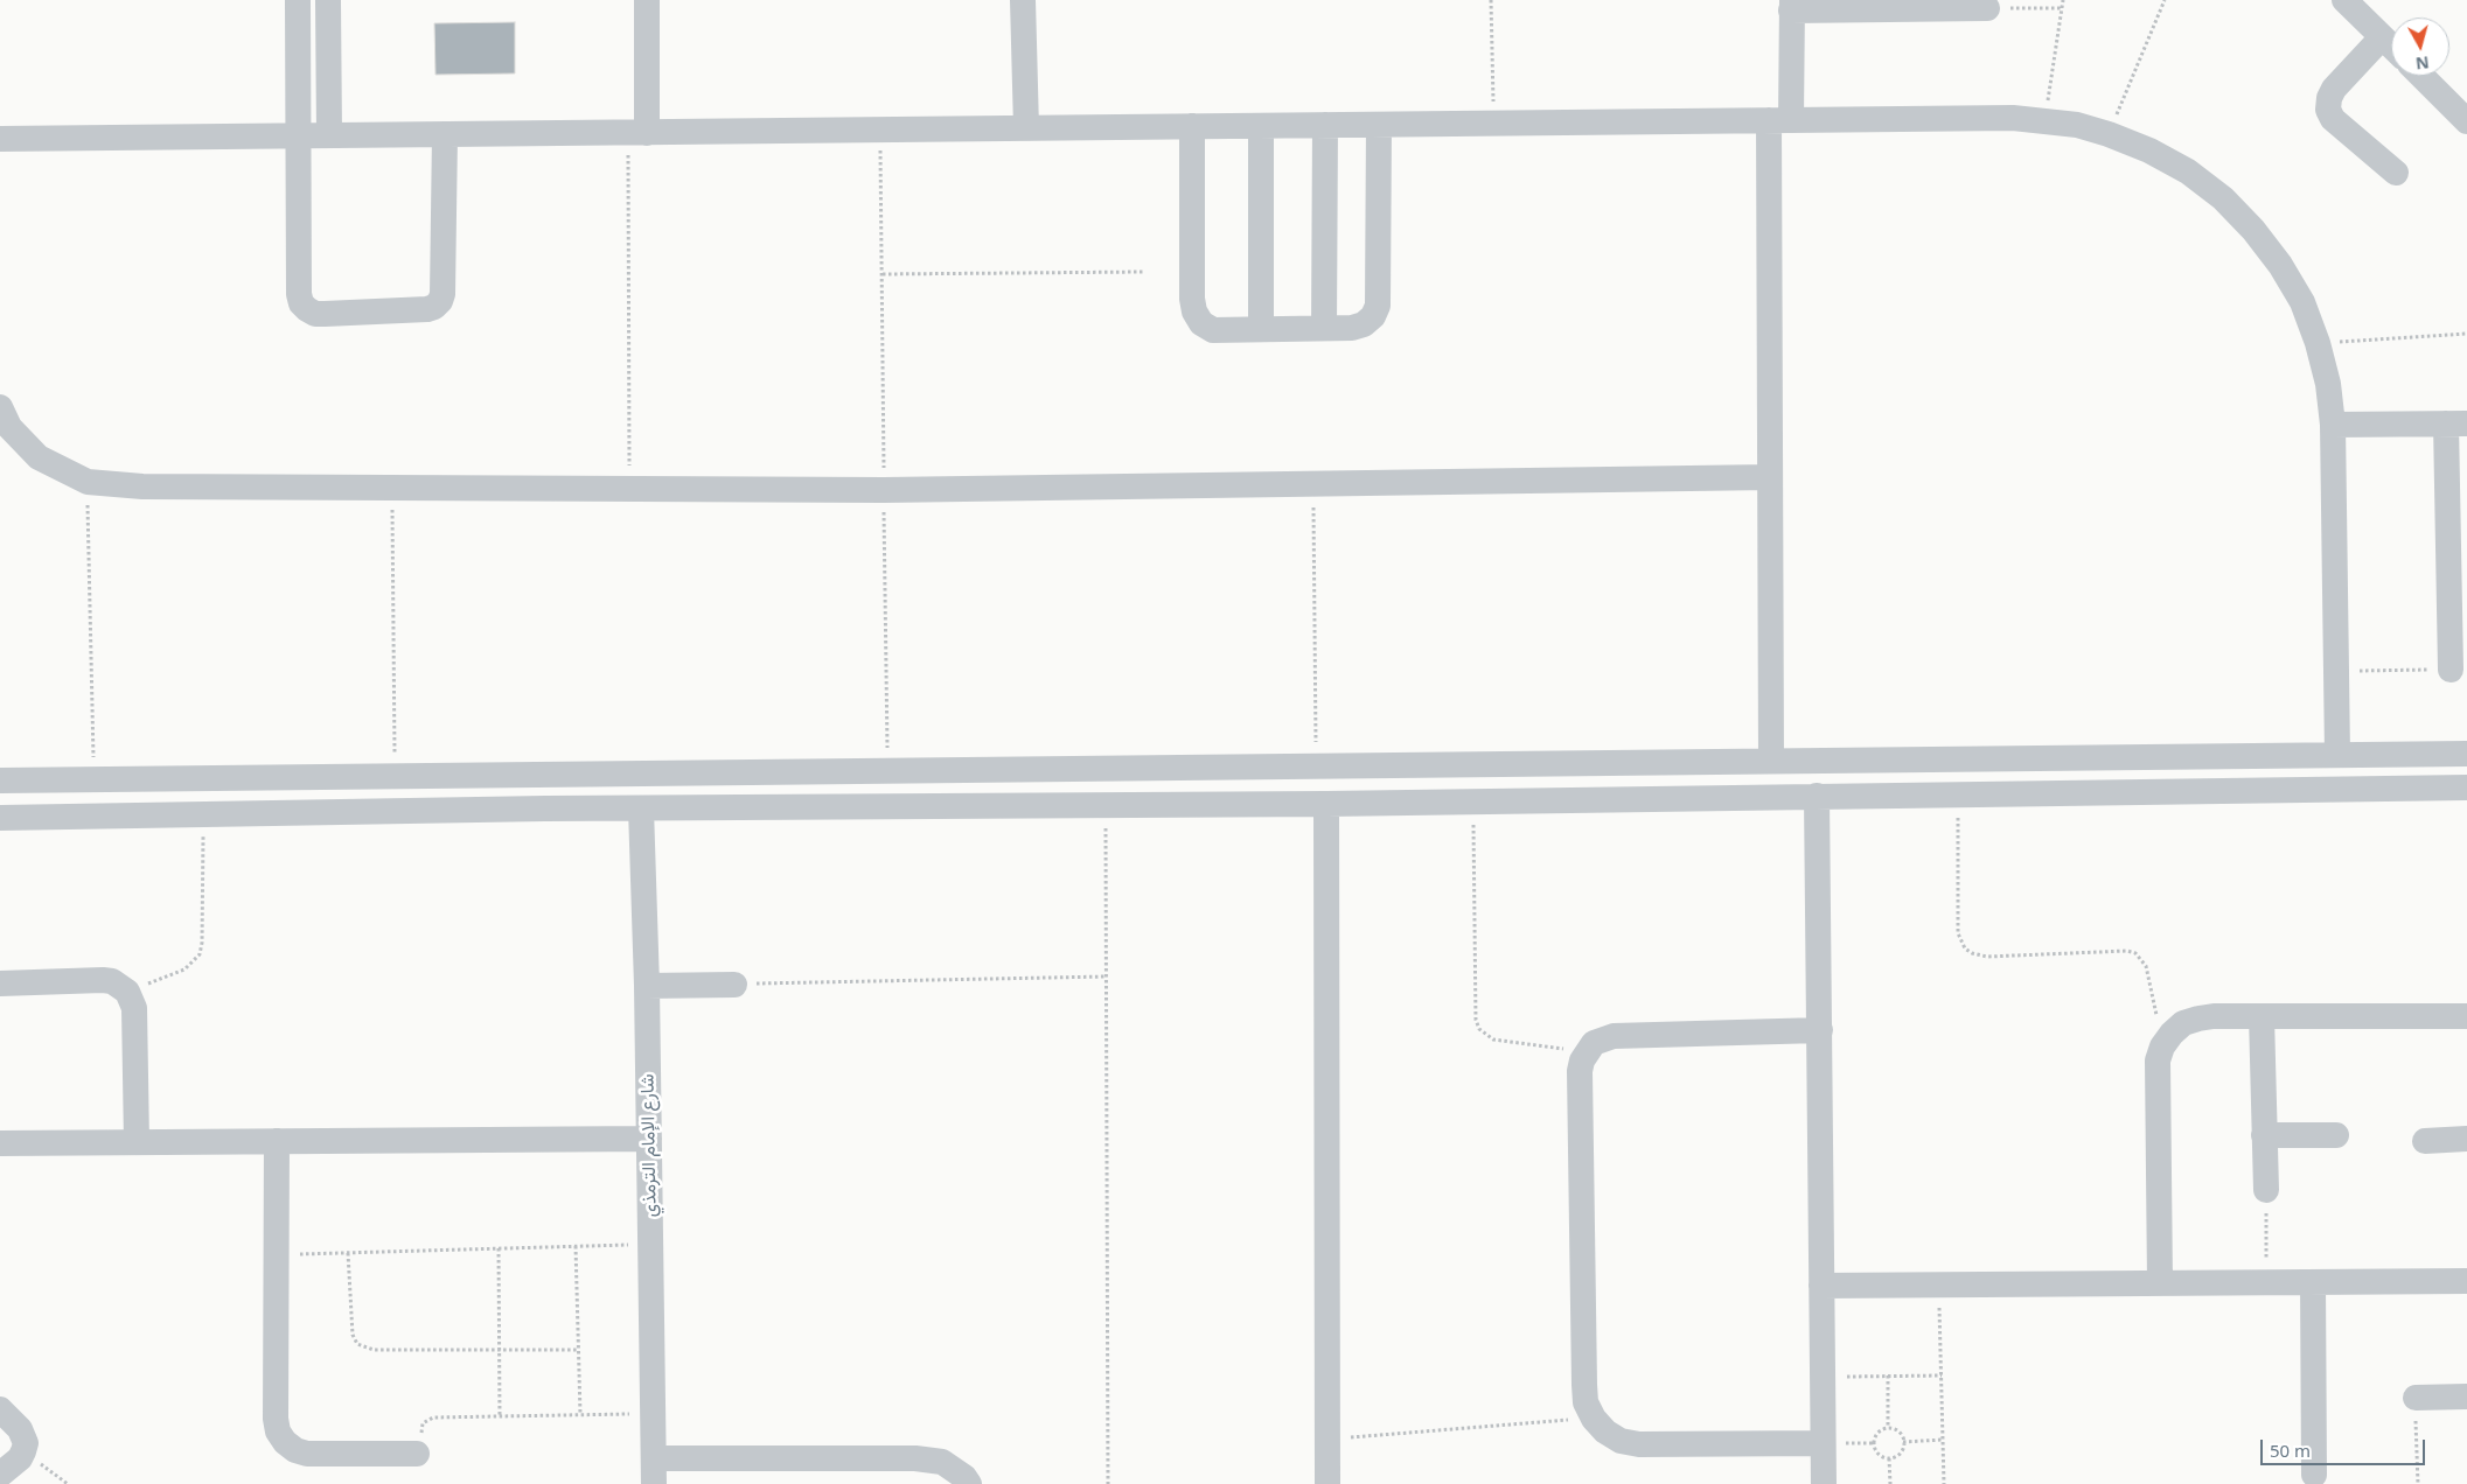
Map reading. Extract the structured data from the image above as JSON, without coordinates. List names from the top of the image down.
{
  "streets": {
    "street": ["شارع الإمام الترمذي"]
  },
  "scale_bar": "50 m",
  "north": "bottom"
}
